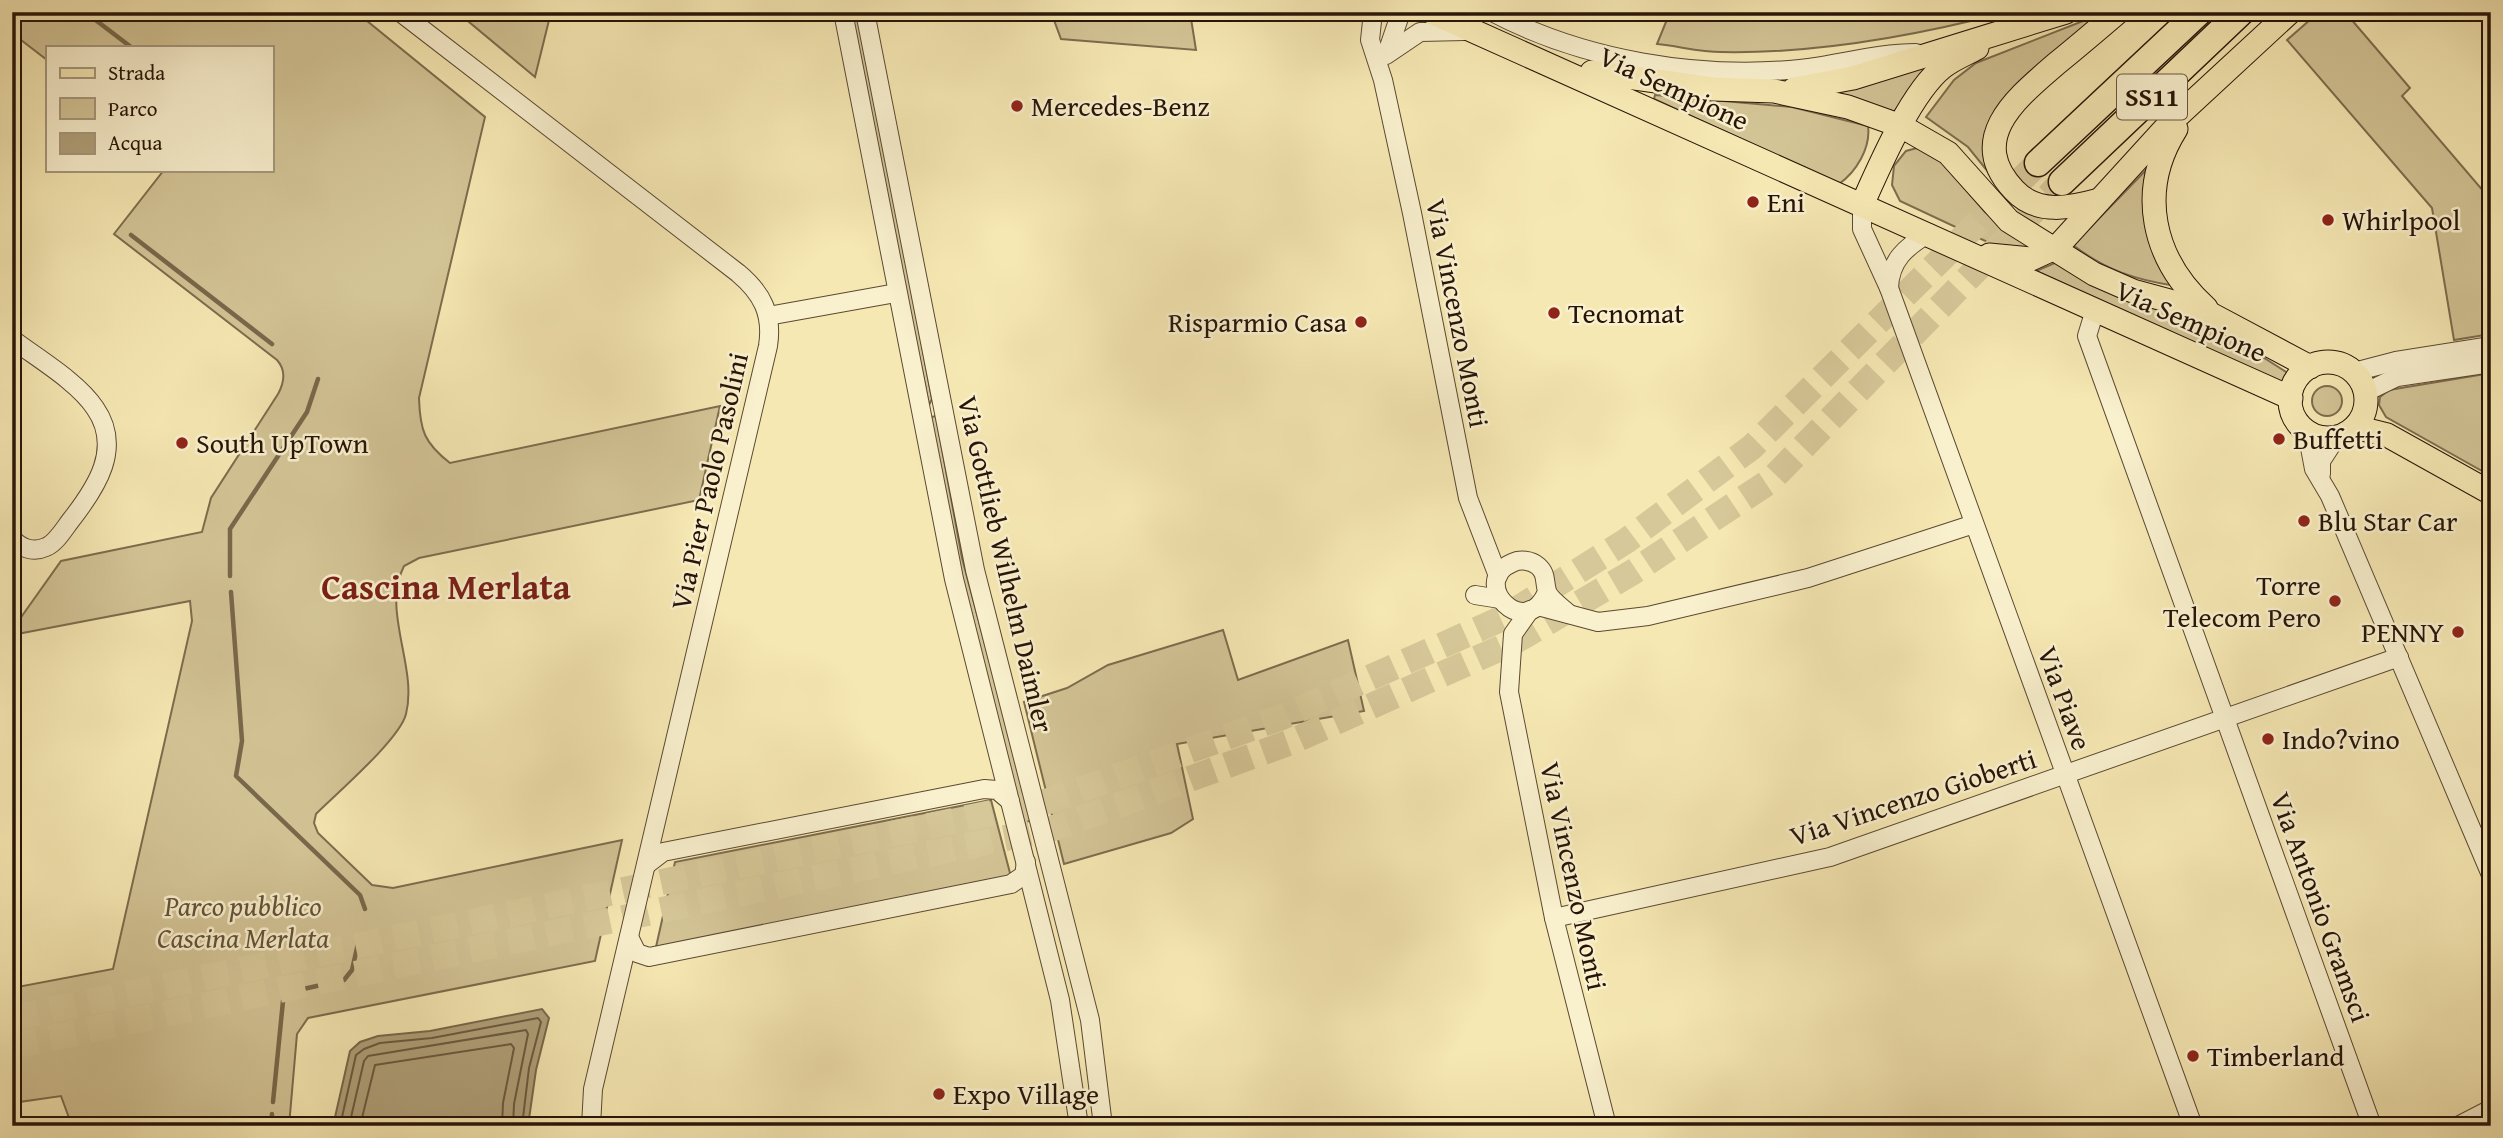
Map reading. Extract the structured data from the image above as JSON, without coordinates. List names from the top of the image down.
{
  "streets": {
    "highway": ["SS11"],
    "main road": ["Via Sempione"],
    "street": [
      "Via Vincenzo Monti",
      "Via Pier Paolo Pasolini",
      "Via Gottlieb Wilhelm Daimler",
      "Via Piave",
      "Via Vincenzo Gioberti",
      "Via Antonio Gramsci"
    ]
  },
  "crossings": [
    ["Via Sempione", "Via Piave"],
    ["Via Sempione", "Via Antonio Gramsci"],
    ["Via Vincenzo Monti", "Via Vincenzo Gioberti"],
    ["Via Piave", "Via Vincenzo Gioberti"],
    ["Via Vincenzo Gioberti", "Via Antonio Gramsci"]
  ],
  "districts": ["Cascina Merlata"],
  "parks": ["Parco pubblico Cascina Merlata"],
  "places": [
    "Mercedes-Benz",
    "Eni",
    "Whirlpool",
    "Tecnomat",
    "Risparmio Casa",
    "Buffetti",
    "South UpTown",
    "Blu Star Car",
    "Torre Telecom Pero",
    "PENNY",
    "Indo?vino",
    "Timberland",
    "Expo Village"
  ],
  "legend": ["Strada", "Parco", "Acqua"]
}
